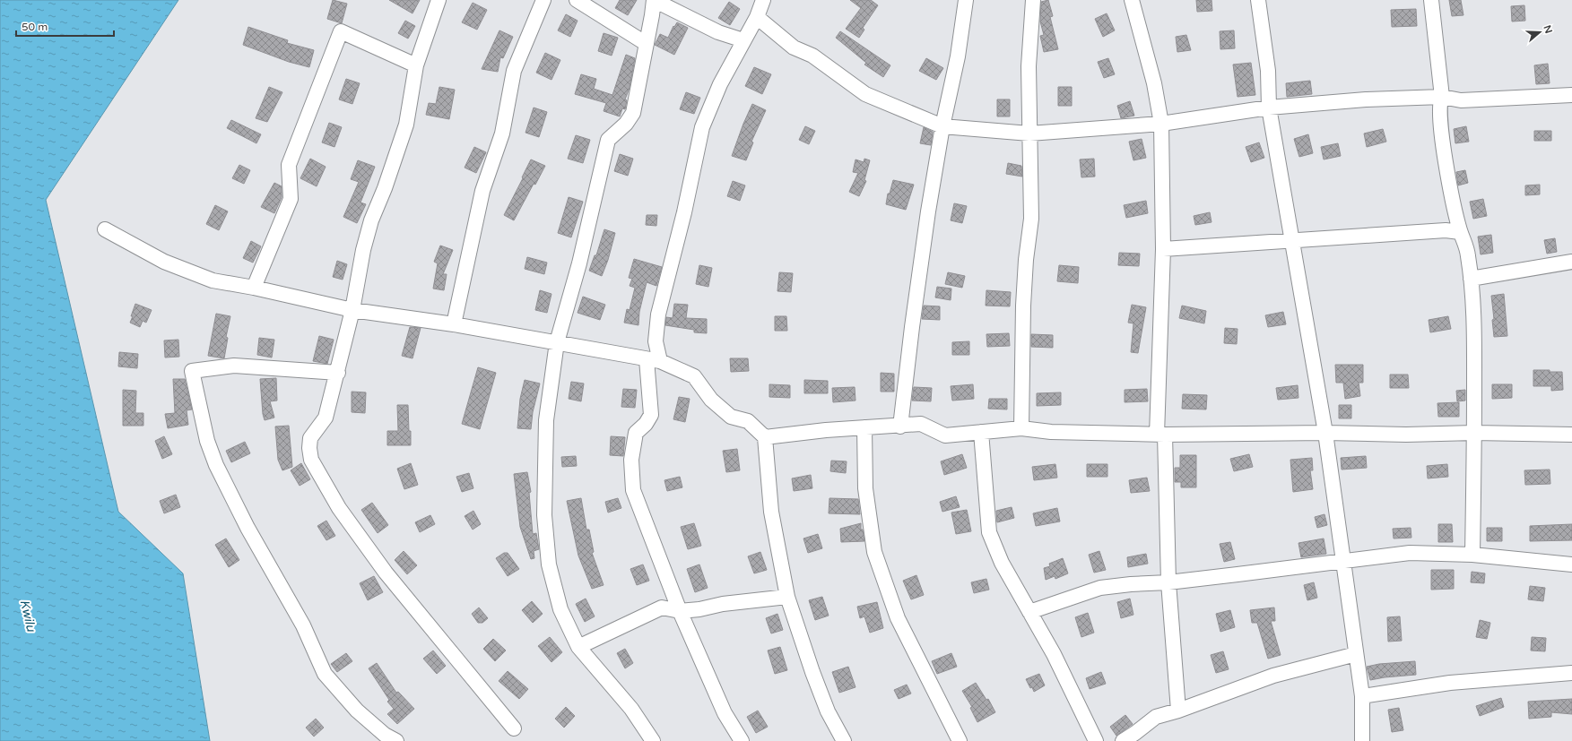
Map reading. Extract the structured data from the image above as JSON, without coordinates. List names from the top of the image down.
{
  "water": ["Kwilu"],
  "scale_bar": "50 m",
  "north": "right"
}
